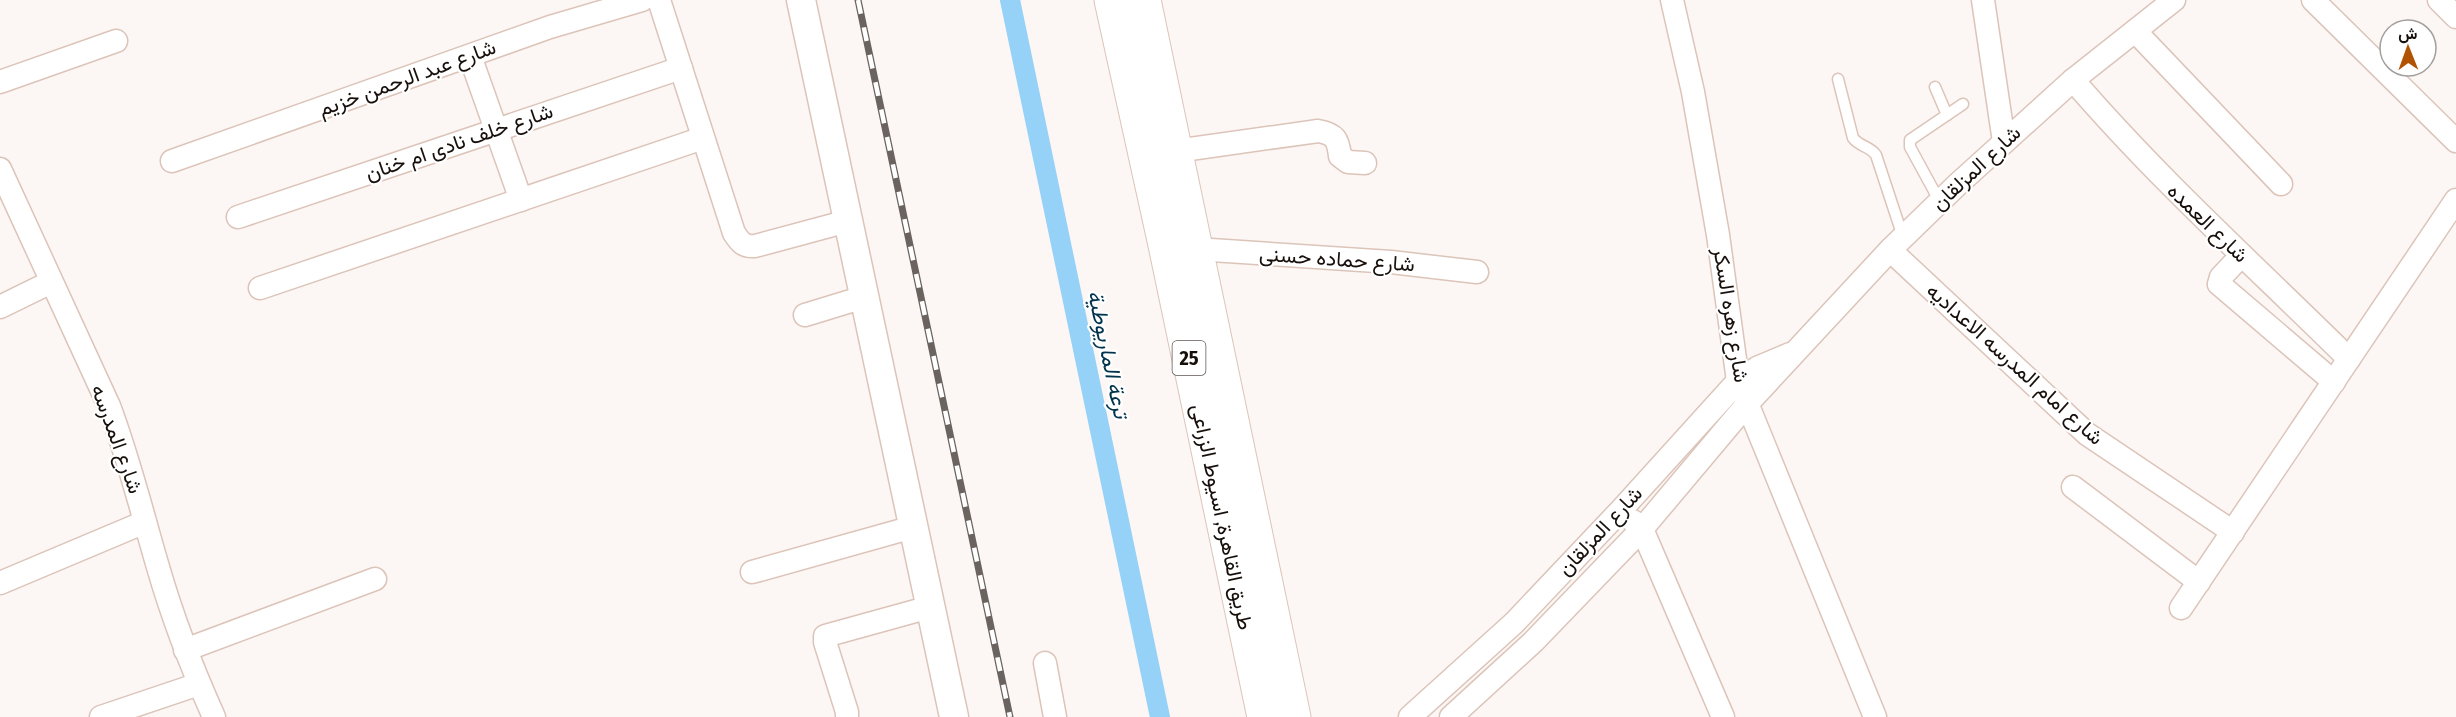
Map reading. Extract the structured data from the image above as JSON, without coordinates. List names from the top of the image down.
{
  "streets": {
    "highway": ["25", "طريق القاهرة, اسيوط الزراعى"],
    "street": [
      "شارع عبد الرحمن خزيم",
      "شارع خلف نادى ام خنان",
      "شارع المزلقان",
      "شارع العمده",
      "شارع حماده حسنى",
      "شارع زهره السكر",
      "شارع امام المدرسه الاعداديه",
      "شارع المدرسه"
    ]
  },
  "crossings": [
    ["شارع المزلقان", "شارع العمده"],
    ["شارع المزلقان", "شارع زهره السكر"],
    ["شارع المزلقان", "شارع امام المدرسه الاعداديه"],
    ["شارع حماده حسنى", "طريق القاهرة, اسيوط الزراعى"]
  ],
  "water": ["ترعة الماريوطية"],
  "north": "top"
}
